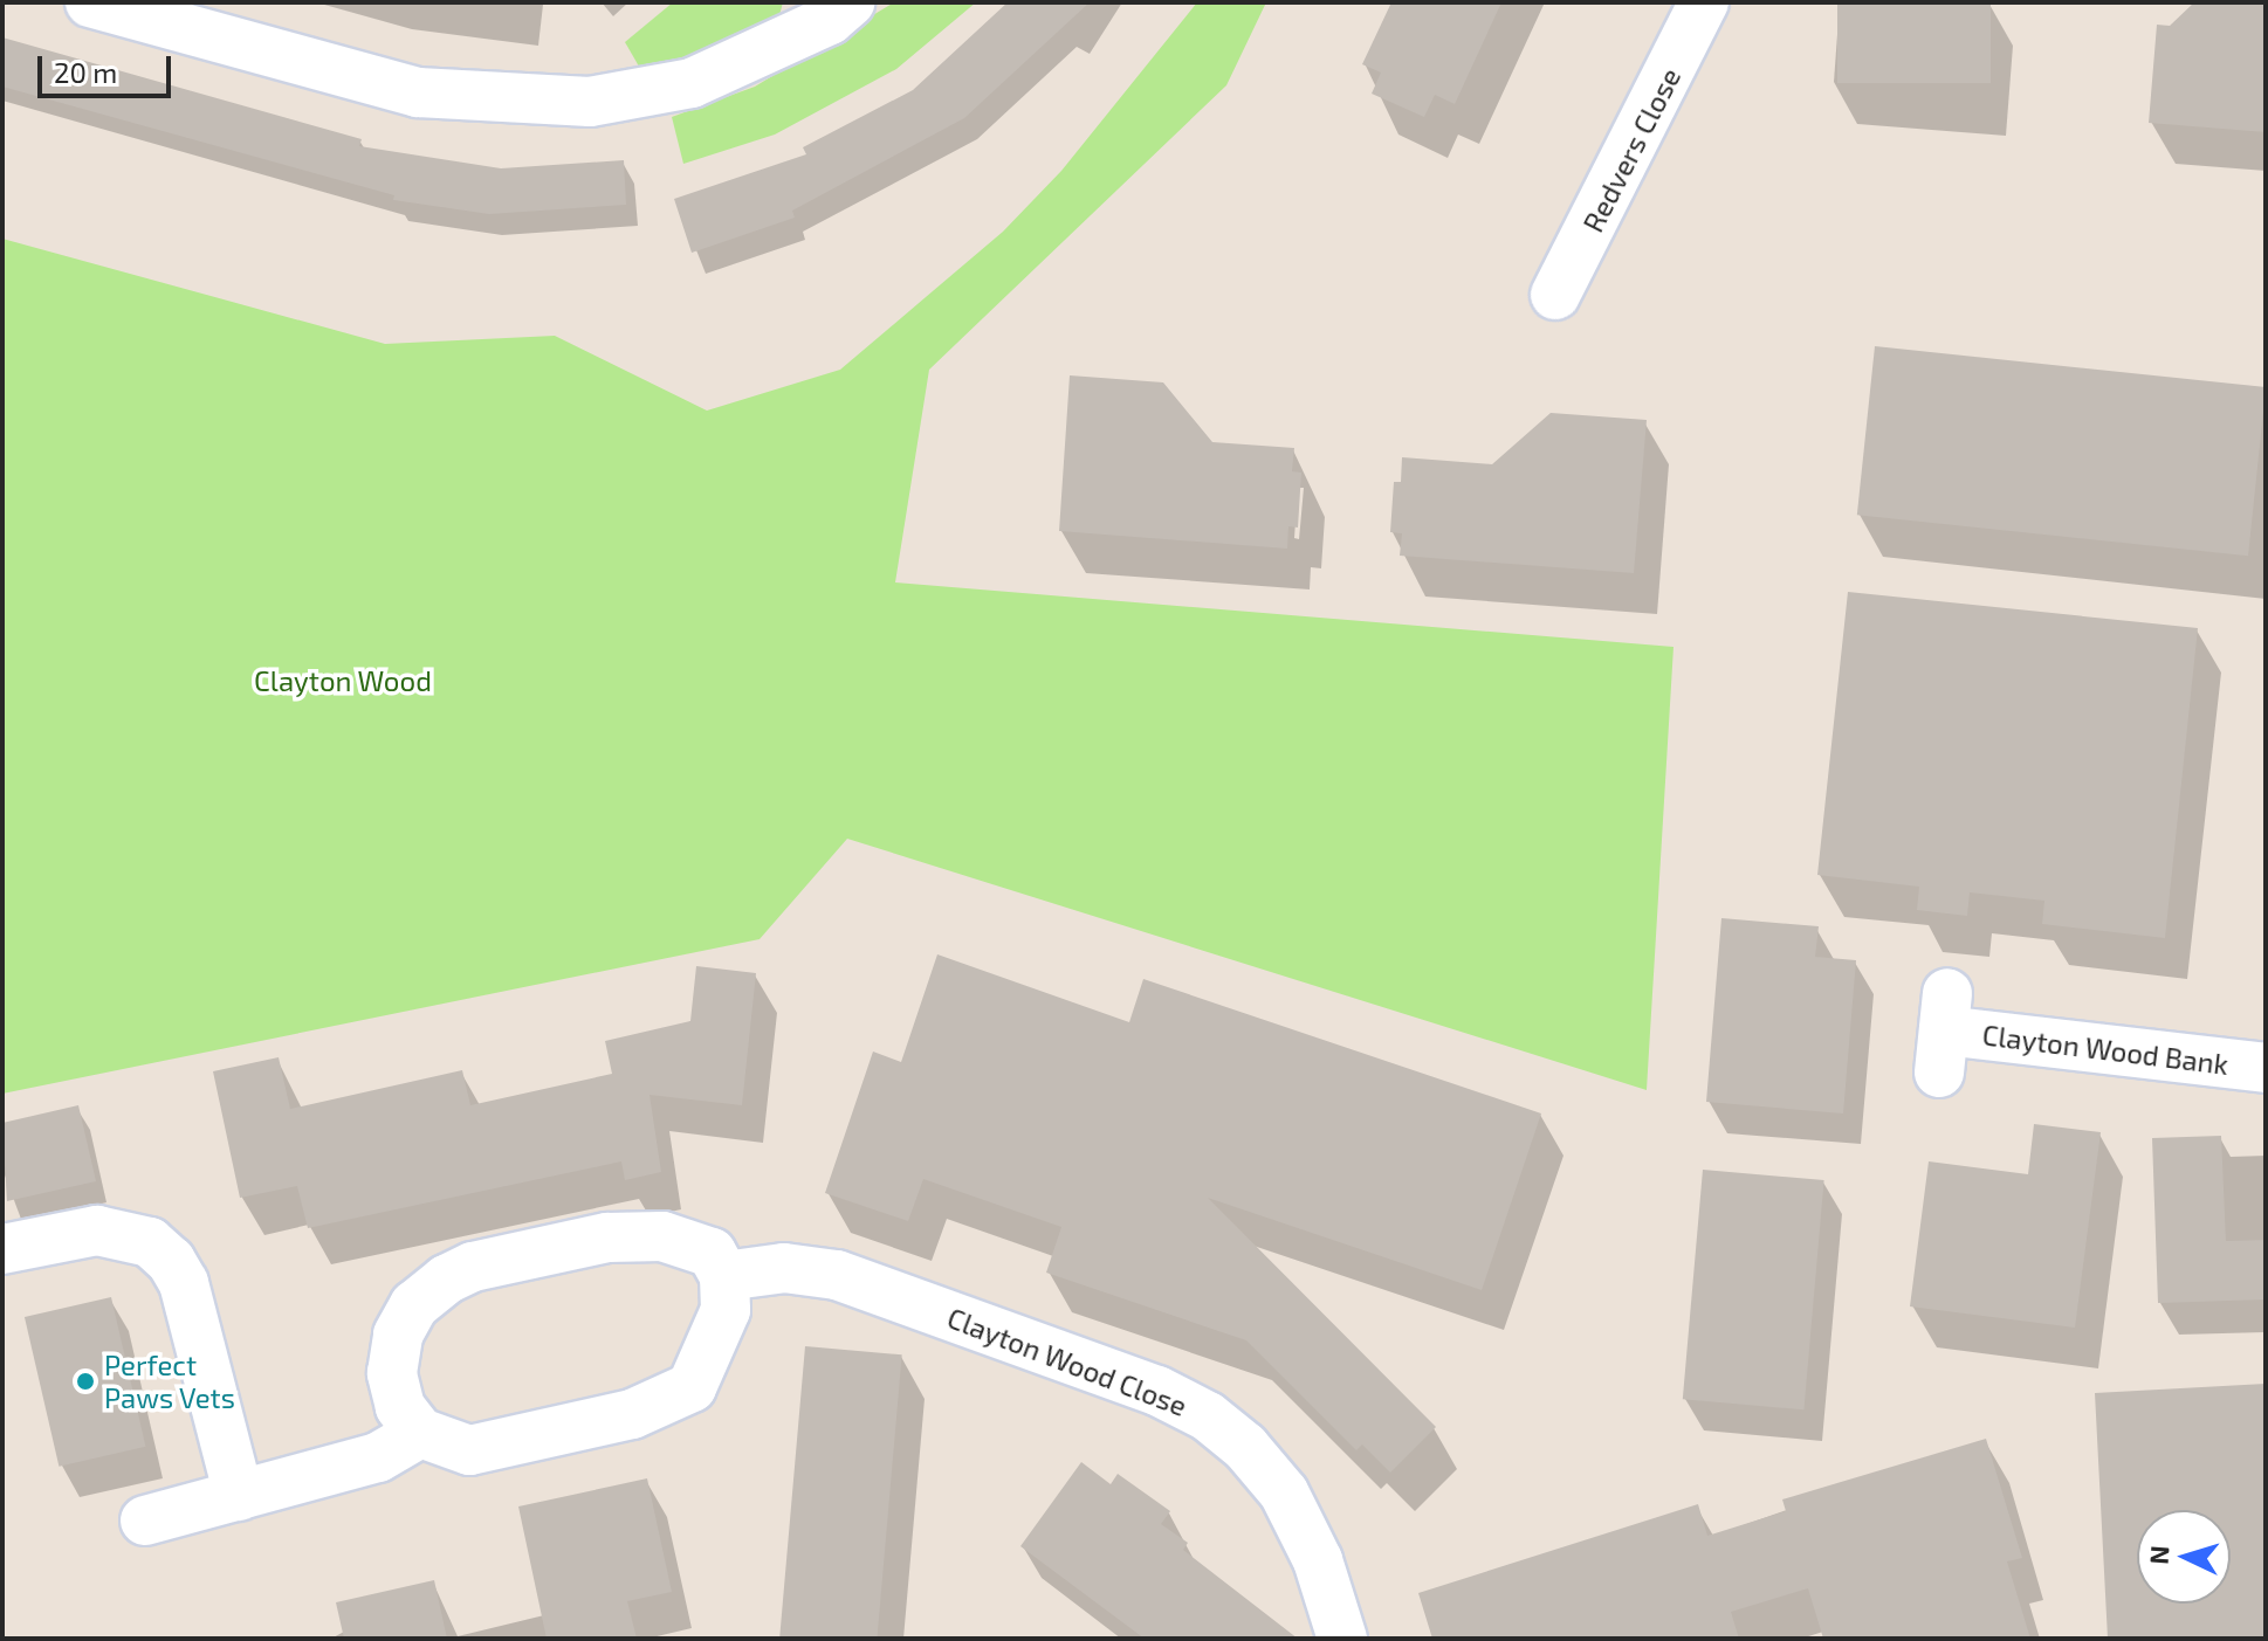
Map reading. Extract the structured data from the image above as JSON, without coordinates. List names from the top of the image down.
{
  "streets": {
    "street": ["Redvers Close", "Clayton Wood Bank", "Clayton Wood Close"]
  },
  "parks": ["Clayton Wood"],
  "places": ["Perfect Paws Vets"],
  "scale_bar": "20 m",
  "north": "left"
}
